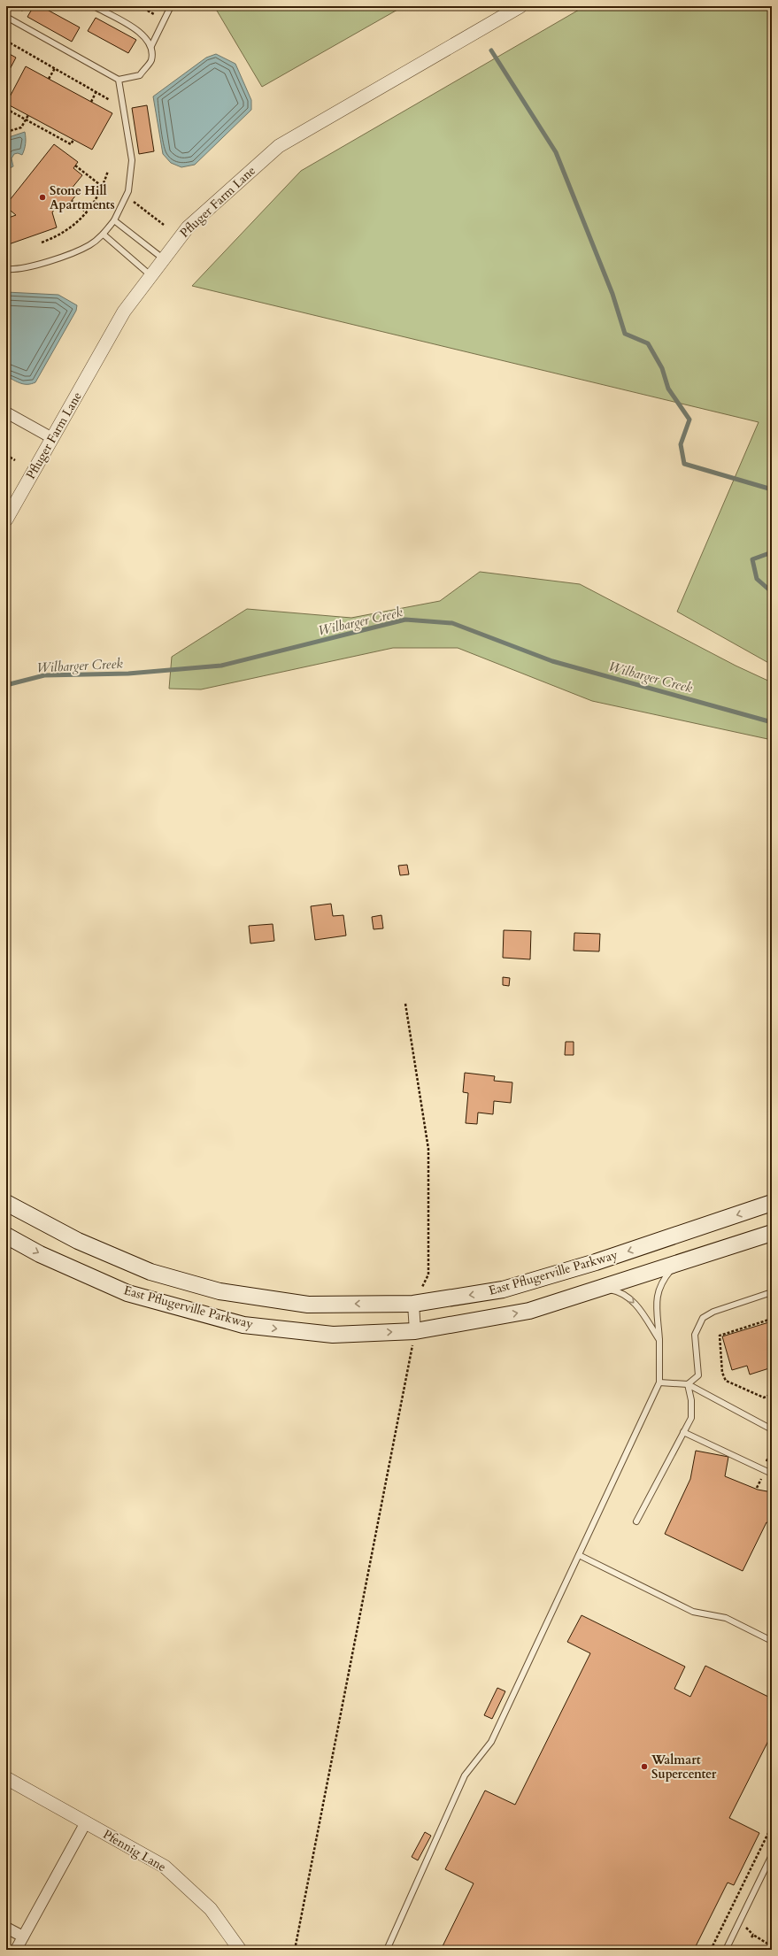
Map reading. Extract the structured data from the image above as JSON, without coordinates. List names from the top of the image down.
{
  "streets": {
    "main road": ["East Pflugerville Parkway"],
    "street": ["Pfluger Farm Lane", "Pfennig Lane"]
  },
  "water": ["Wilbarger Creek"],
  "places": ["Stone Hill Apartments", "Walmart Supercenter"]
}
